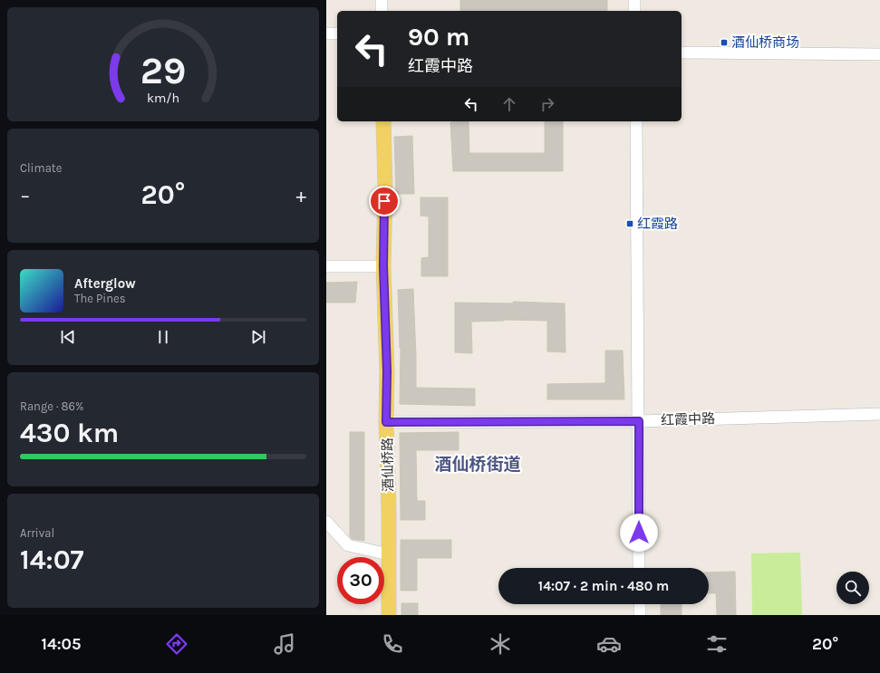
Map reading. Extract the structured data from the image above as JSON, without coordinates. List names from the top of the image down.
{
  "streets": {
    "main road": ["酒仙桥路"],
    "street": ["红霞中路"]
  },
  "crossings": [
    ["红霞中路", "酒仙桥路"]
  ],
  "districts": ["酒仙桥街道"],
  "places": {
    "transit": ["酒仙桥商场", "红霞路"]
  },
  "page": {
    "turn": ["90 m", "红霞中路"],
    "tile": [
      "Climate",
      ["Range · 86%", "430 km"],
      ["Arrival", "14:07"]
    ],
    "heat": ["−", "20°", "+"],
    "song": ["Afterglow", "The Pines"],
    "limit": "30",
    "trip": "14:07 · 2 min · 480 m",
    "tabs": ["14:05", "20°"],
    "gauge": ["29", "km/h"]
  }
}
